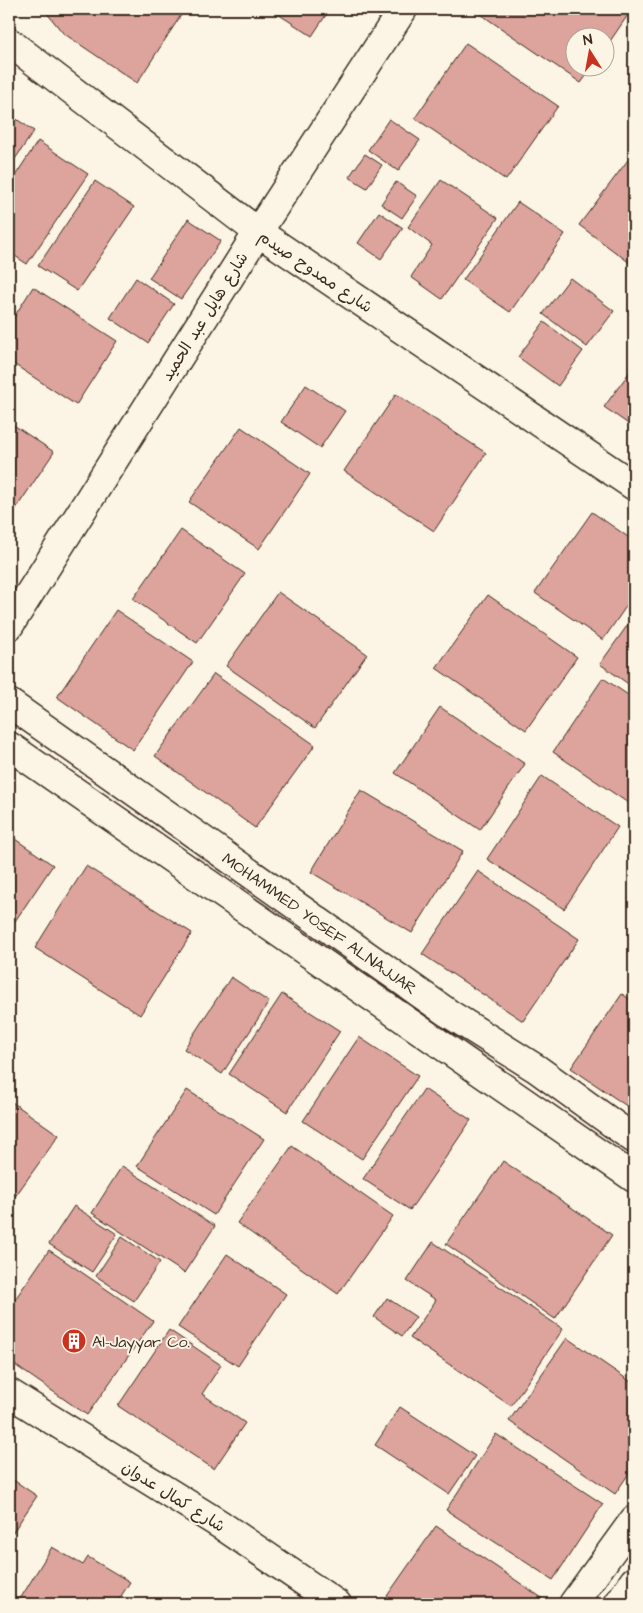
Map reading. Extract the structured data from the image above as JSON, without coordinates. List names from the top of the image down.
{
  "streets": {
    "street": [
      "شارع ممدوح صيدم",
      "شارع هايل عبد الحميد",
      "MOHAMMED YOSEF ALNAJJAR",
      "شارع كمال عدوان"
    ]
  },
  "crossings": [
    ["شارع ممدوح صيدم", "شارع هايل عبد الحميد"]
  ],
  "places": {
    "building": ["Al-Jayyar Co."]
  },
  "north": "top"
}
